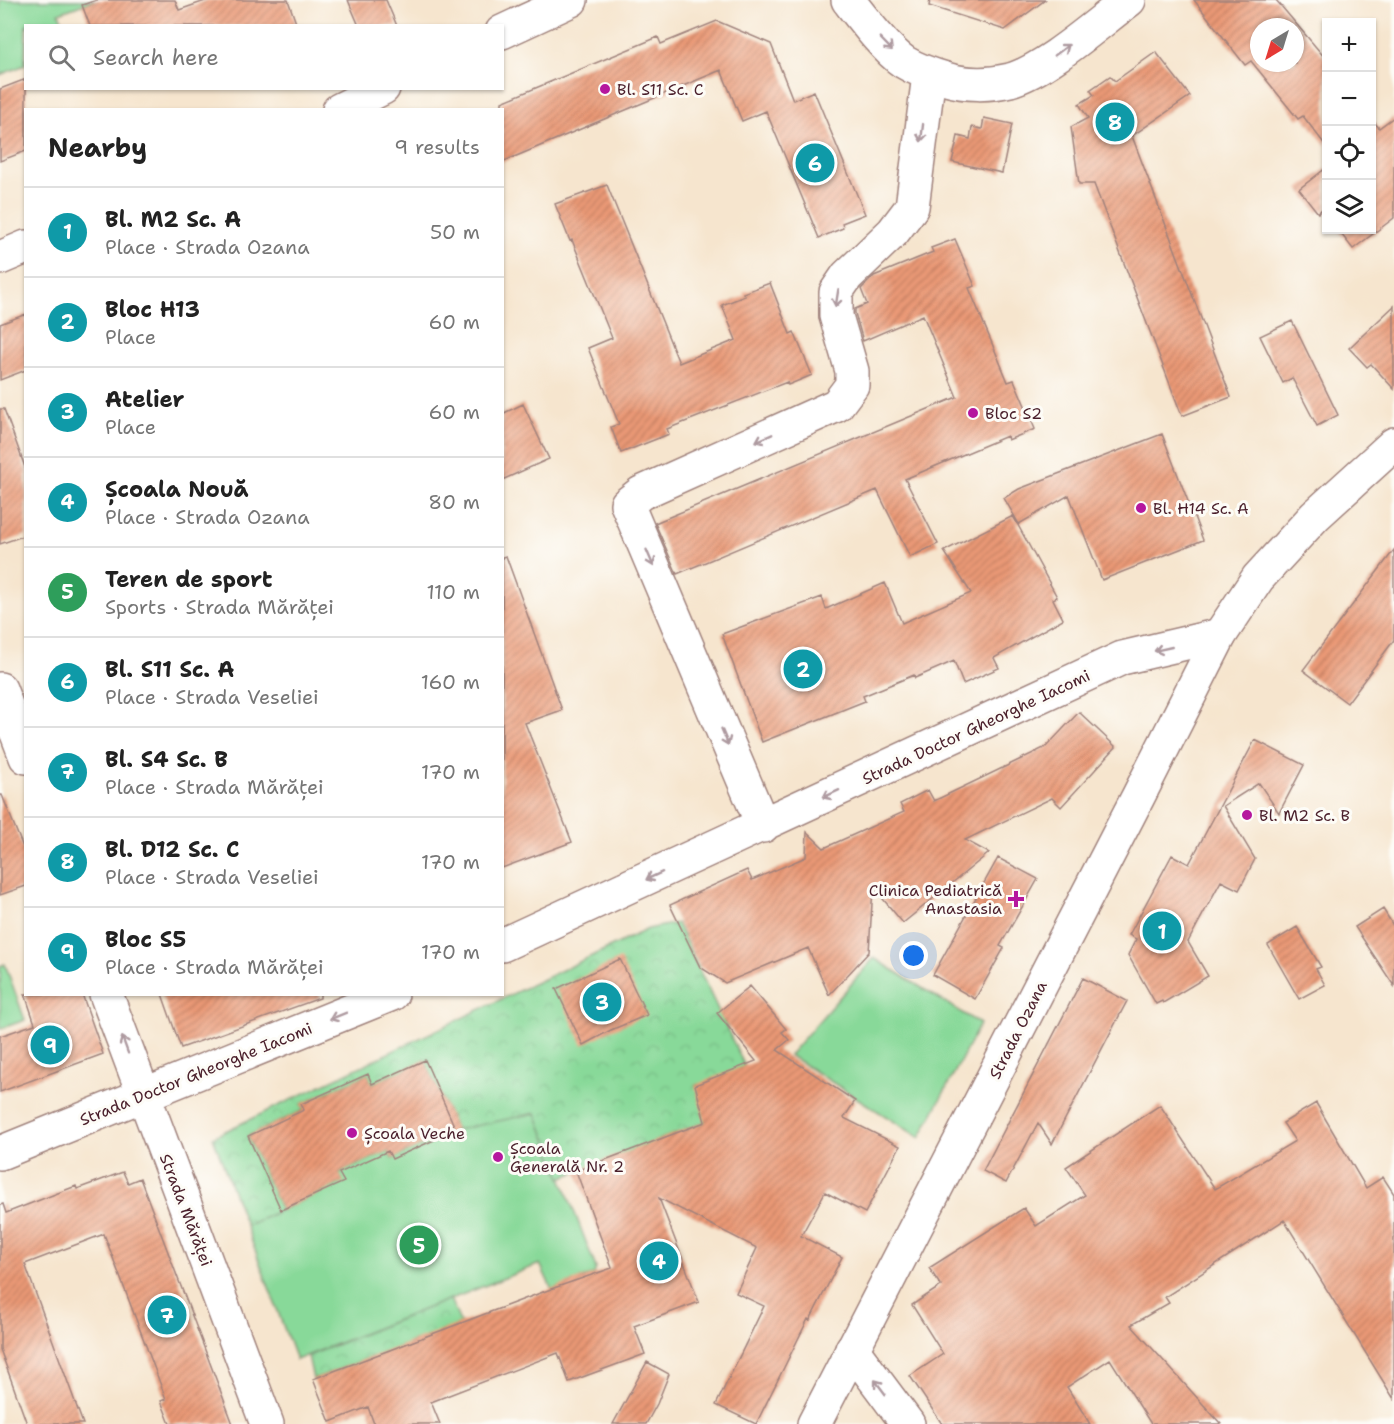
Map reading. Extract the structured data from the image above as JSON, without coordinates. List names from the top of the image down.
{
  "streets": {
    "street": ["Strada Doctor Gheorghe Iacomi", "Strada Ozana", "Strada Mărăței"]
  },
  "crossings": [
    ["Strada Doctor Gheorghe Iacomi", "Strada Ozana"],
    ["Strada Doctor Gheorghe Iacomi", "Strada Mărăței"]
  ],
  "one_way": ["Strada Doctor Gheorghe Iacomi"],
  "places": {
    "other": [
      "Bl. S11 Sc. C",
      "Bloc S2",
      "Bl. H14 Sc. A",
      "Bl. M2 Sc. B",
      "Școala Veche",
      "Școala Generală Nr. 2"
    ],
    "health": ["Clinica Pediatrică Anastasia"]
  },
  "north": "bottom left",
  "page": {
    "map_buttons": ["+", "−"],
    "search": "Search here",
    "pins": [
      "8",
      "6",
      "2",
      "1",
      "3",
      "9",
      "5",
      "4",
      "7"
    ],
    "heading": ["Nearby", "9 results"],
    "list": [
      {
        "mark": "1",
        "name": "Bl. M2 Sc. A",
        "note": "Place · Strada Ozana",
        "value": "50 m"
      },
      {
        "mark": "2",
        "name": "Bloc H13",
        "note": "Place",
        "value": "60 m"
      },
      {
        "mark": "3",
        "name": "Atelier",
        "note": "Place",
        "value": "60 m"
      },
      {
        "mark": "4",
        "name": "Școala Nouă",
        "note": "Place · Strada Ozana",
        "value": "80 m"
      },
      {
        "mark": "5",
        "name": "Teren de sport",
        "note": "Sports · Strada Mărăței",
        "value": "110 m"
      },
      {
        "mark": "6",
        "name": "Bl. S11 Sc. A",
        "note": "Place · Strada Veseliei",
        "value": "160 m"
      },
      {
        "mark": "7",
        "name": "Bl. S4 Sc. B",
        "note": "Place · Strada Mărăței",
        "value": "170 m"
      },
      {
        "mark": "8",
        "name": "Bl. D12 Sc. C",
        "note": "Place · Strada Veseliei",
        "value": "170 m"
      },
      {
        "mark": "9",
        "name": "Bloc S5",
        "note": "Place · Strada Mărăței",
        "value": "170 m"
      }
    ]
  }
}
